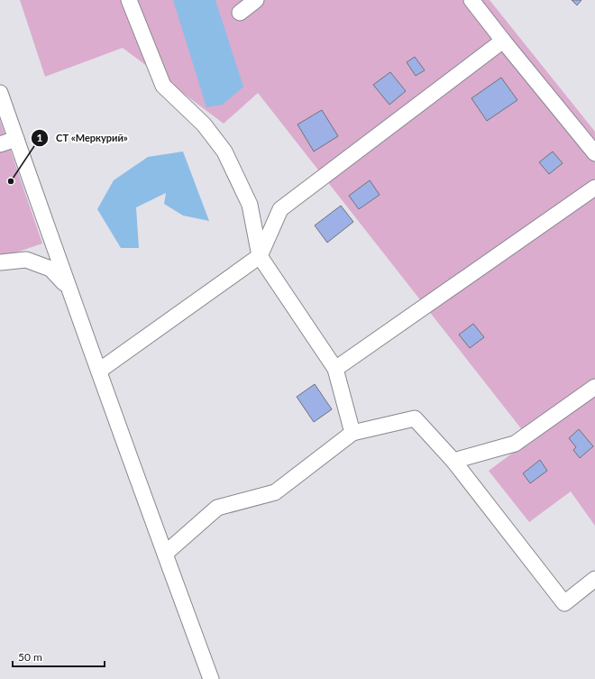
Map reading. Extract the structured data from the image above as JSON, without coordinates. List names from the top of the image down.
{
  "places": ["СТ «Меркурий»"],
  "scale_bar": "50 m"
}
